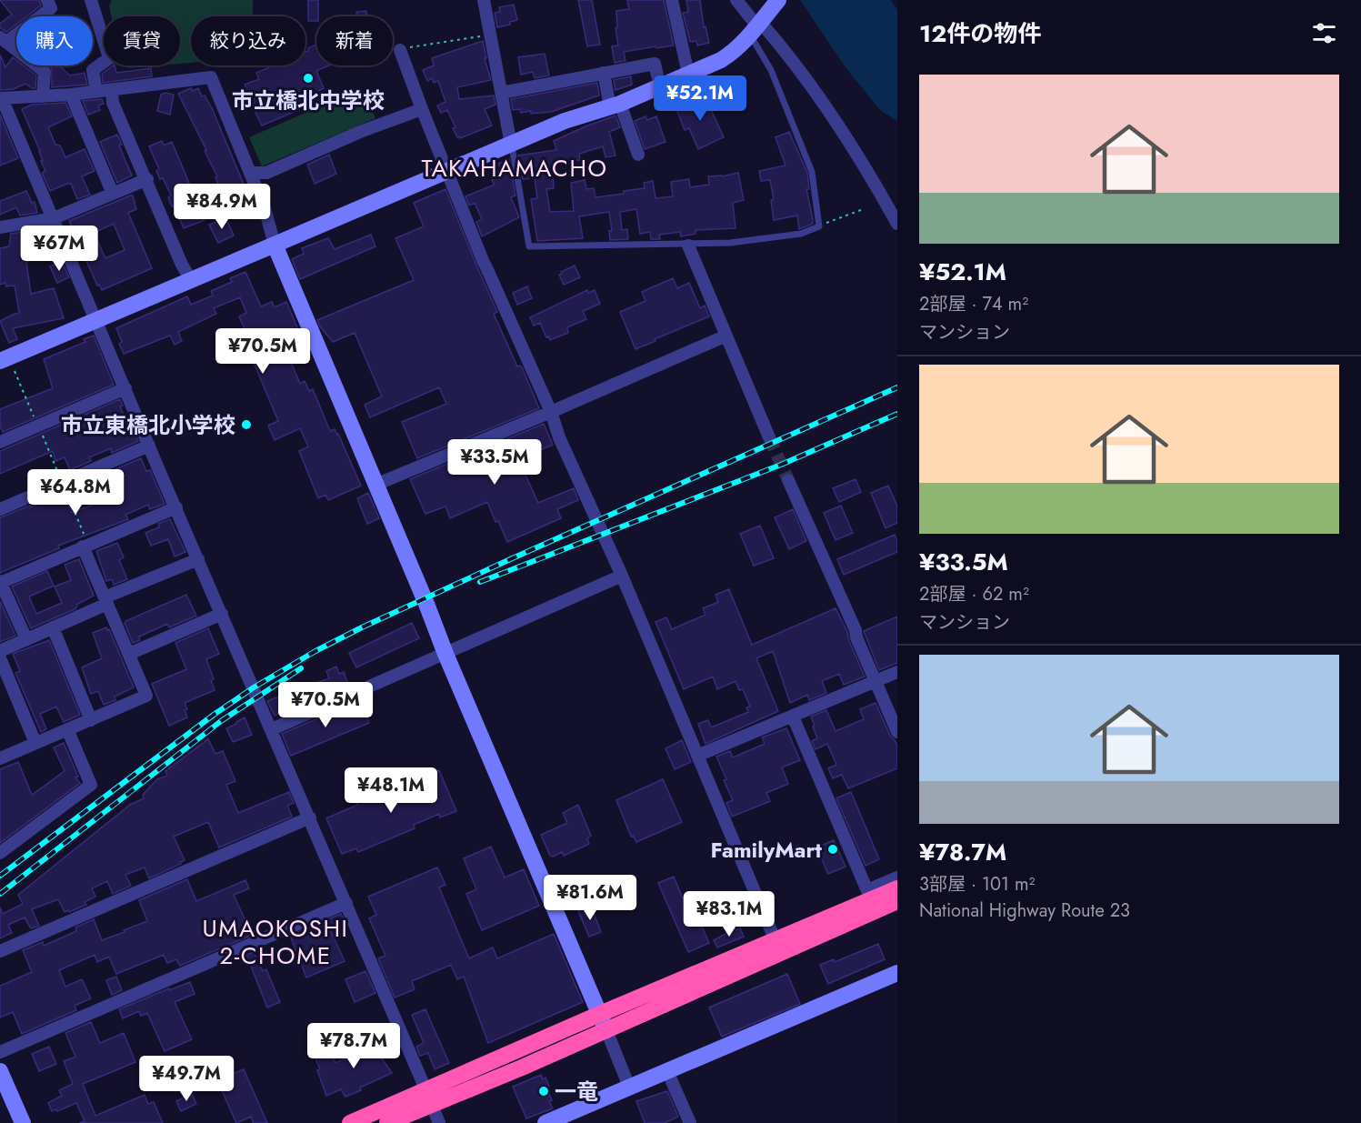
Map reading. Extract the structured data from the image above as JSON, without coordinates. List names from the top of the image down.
{
  "districts": ["TAKAHAMACHO", "UMAOKOSHI 2-CHOME"],
  "places": [
    "市立橋北中学校",
    "市立東橋北小学校",
    "FamilyMart",
    "一竜"
  ],
  "page": {
    "heading": "12件の物件",
    "chip": [
      "購入",
      "賃貸",
      "絞り込み",
      "新着"
    ],
    "list": [
      {
        "name": "¥52.1M",
        "note": "2部屋 · 74 m² · マンション"
      },
      {
        "name": "¥33.5M",
        "note": "2部屋 · 62 m² · マンション"
      },
      {
        "name": "¥78.7M",
        "note": "3部屋 · 101 m² · National Highway Route 23"
      }
    ],
    "price": [
      "¥52.1M",
      "¥84.9M",
      "¥67M",
      "¥70.5M",
      "¥33.5M",
      "¥64.8M",
      "¥70.5M",
      "¥48.1M",
      "¥81.6M",
      "¥83.1M",
      "¥78.7M",
      "¥49.7M"
    ]
  }
}
